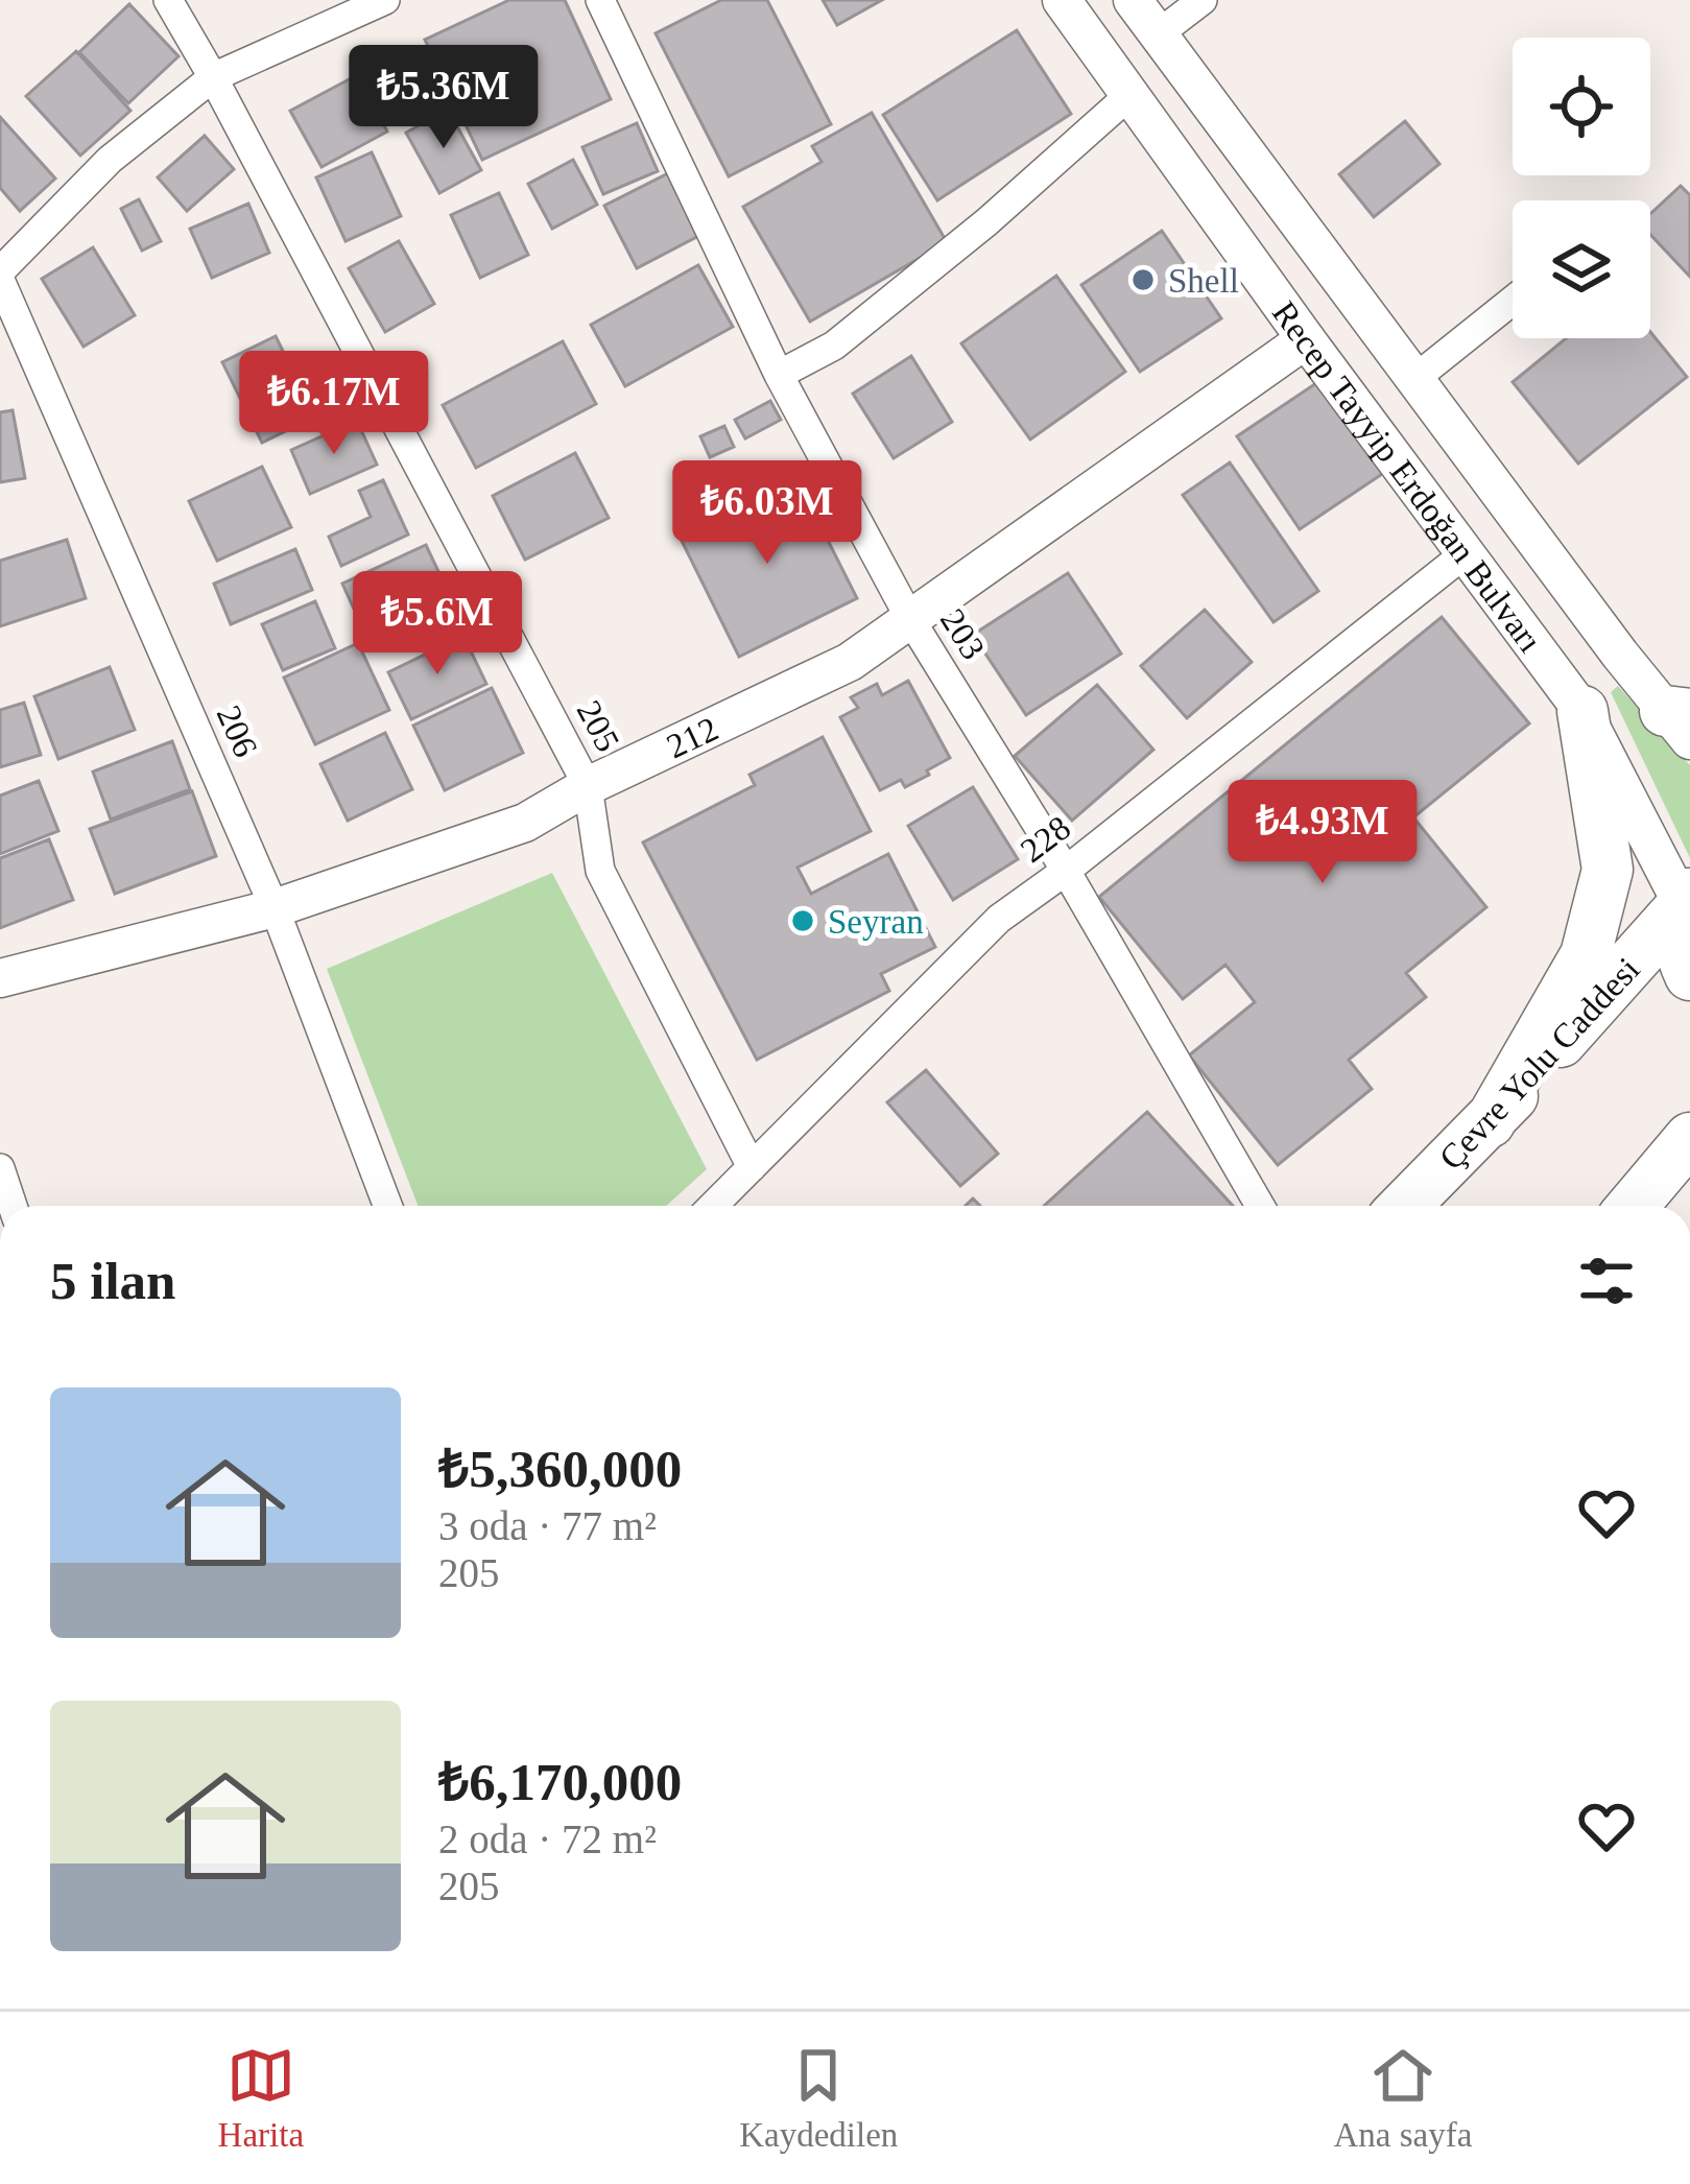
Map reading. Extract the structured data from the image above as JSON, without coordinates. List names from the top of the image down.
{
  "streets": {
    "highway": ["Çevre Yolu Caddesi"],
    "street": [
      "Recep Tayyip Erdoğan Bulvarı",
      "203",
      "205",
      "206",
      "212",
      "228"
    ]
  },
  "crossings": [
    ["Recep Tayyip Erdoğan Bulvarı", "212"],
    ["Recep Tayyip Erdoğan Bulvarı", "228"],
    ["Recep Tayyip Erdoğan Bulvarı", "Çevre Yolu Caddesi"],
    ["203", "212"],
    ["203", "228"],
    ["205", "212"],
    ["205", "228"],
    ["206", "212"]
  ],
  "places": ["Shell", "Seyran"],
  "page": {
    "price": [
      "₺5.36M",
      "₺6.17M",
      "₺6.03M",
      "₺5.6M",
      "₺4.93M"
    ],
    "heading": "5 ilan",
    "list": [
      {
        "name": "₺5,360,000",
        "note": "3 oda · 77 m² · 205"
      },
      {
        "name": "₺6,170,000",
        "note": "2 oda · 72 m² · 205"
      }
    ],
    "tabs": ["Harita", "Kaydedilen", "Ana sayfa"]
  }
}
